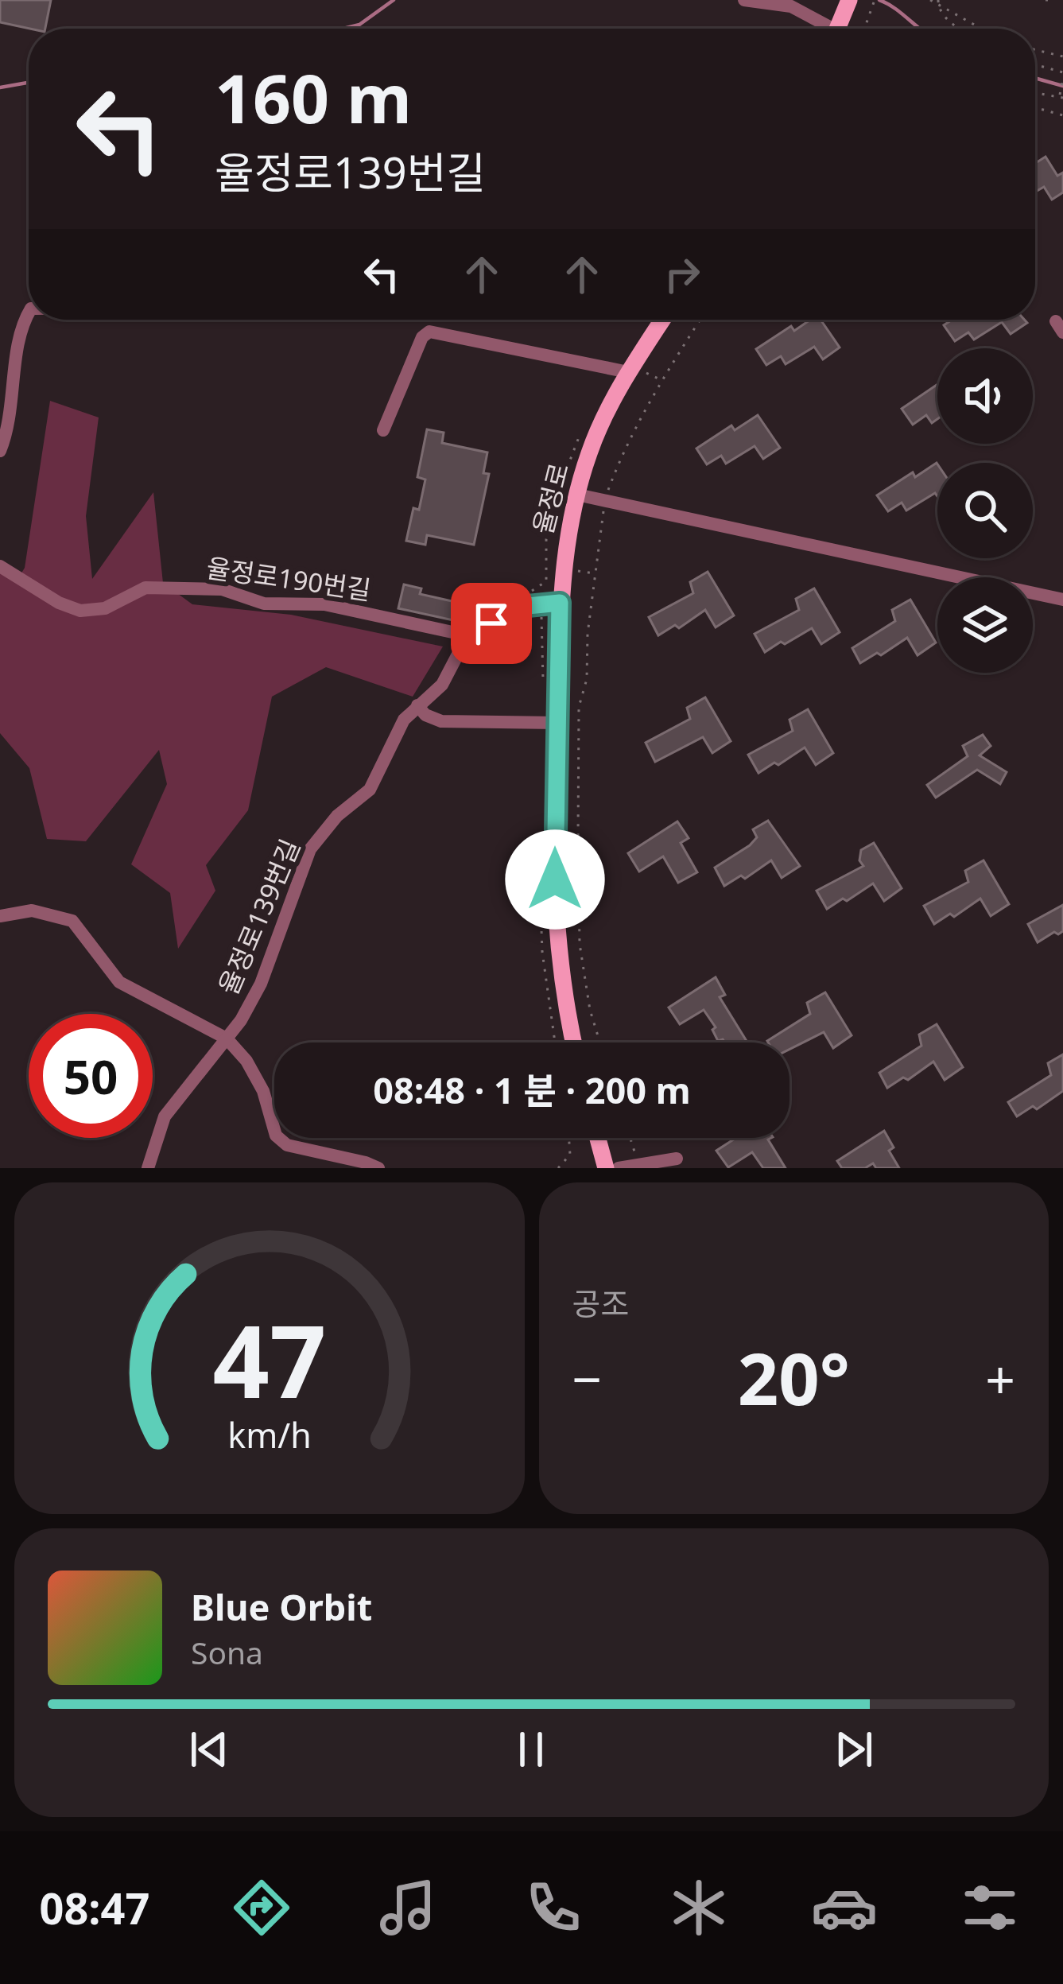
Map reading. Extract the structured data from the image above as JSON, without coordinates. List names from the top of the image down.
{
  "streets": {
    "main road": ["율정로"],
    "street": ["율정로190번길", "율정로139번길"]
  },
  "crossings": [
    ["율정로", "율정로139번길"],
    ["율정로190번길", "율정로139번길"]
  ],
  "page": {
    "turn": ["160 m", "율정로139번길"],
    "limit": "50",
    "trip": "08:48 · 1 분 · 200 m",
    "tile": "공조",
    "heat": ["−", "20°", "+"],
    "song": ["Blue Orbit", "Sona"],
    "tabs": "08:47",
    "gauge": ["47", "km/h"]
  }
}
